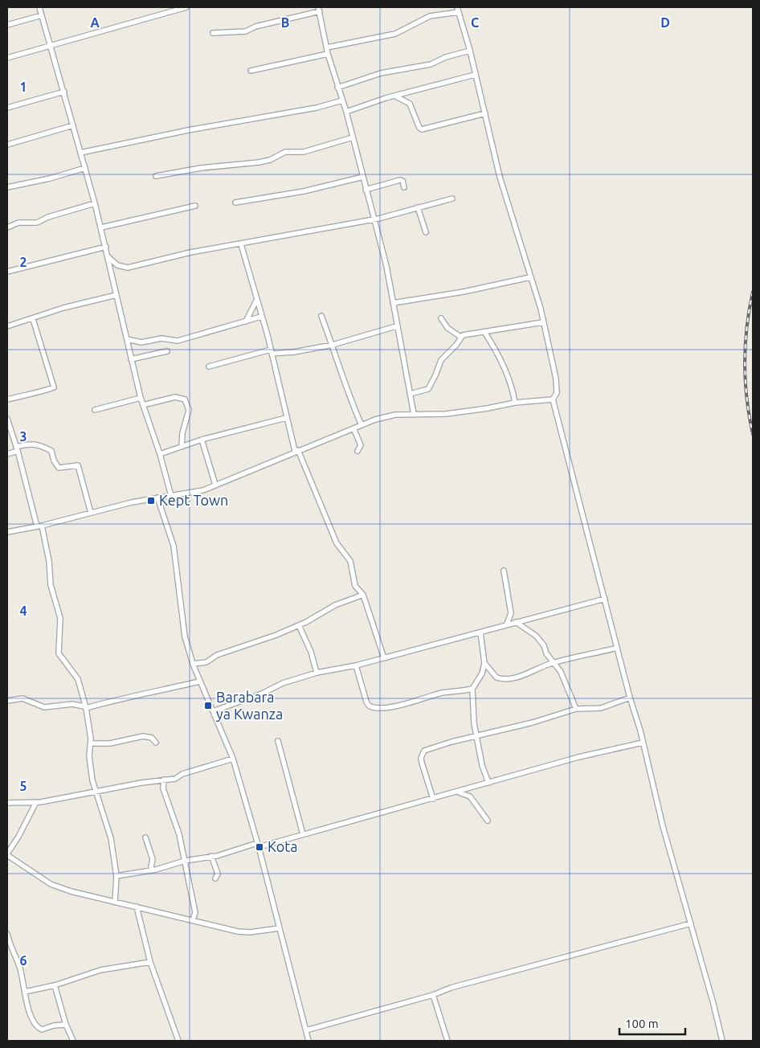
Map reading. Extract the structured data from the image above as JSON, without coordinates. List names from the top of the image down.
{
  "places": {
    "transit": ["Kept Town", "Barabara ya Kwanza", "Kota"]
  },
  "scale_bar": "100 m",
  "grid": {
    "columns": [
      "A",
      "B",
      "C",
      "D"
    ],
    "rows": [
      "1",
      "2",
      "3",
      "4",
      "5",
      "6"
    ]
  }
}
